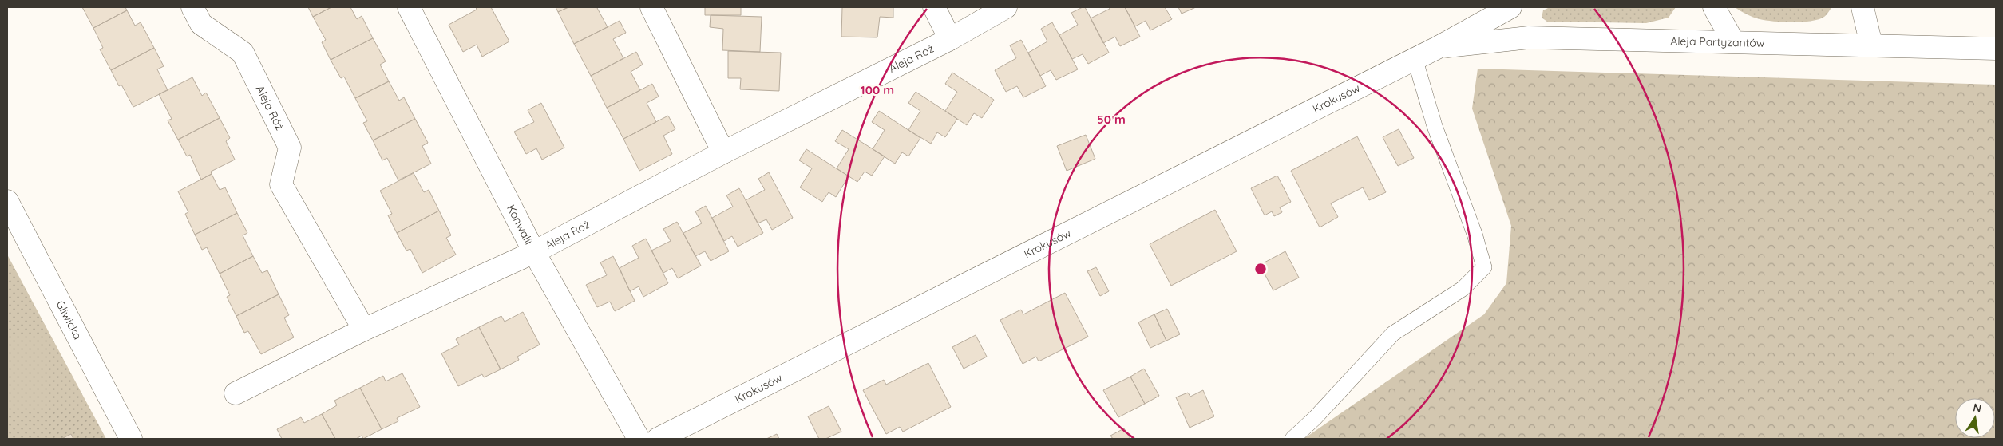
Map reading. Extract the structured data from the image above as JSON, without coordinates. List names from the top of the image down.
{
  "streets": {
    "street": [
      "Aleja Partyzantów",
      "Aleja Róż",
      "Krokusów",
      "Konwalii",
      "Gliwicka"
    ]
  },
  "crossings": [
    ["Aleja Partyzantów", "Krokusów"],
    ["Aleja Róż", "Konwalii"]
  ],
  "north": "top",
  "rings": ["100 m", "50 m"]
}
